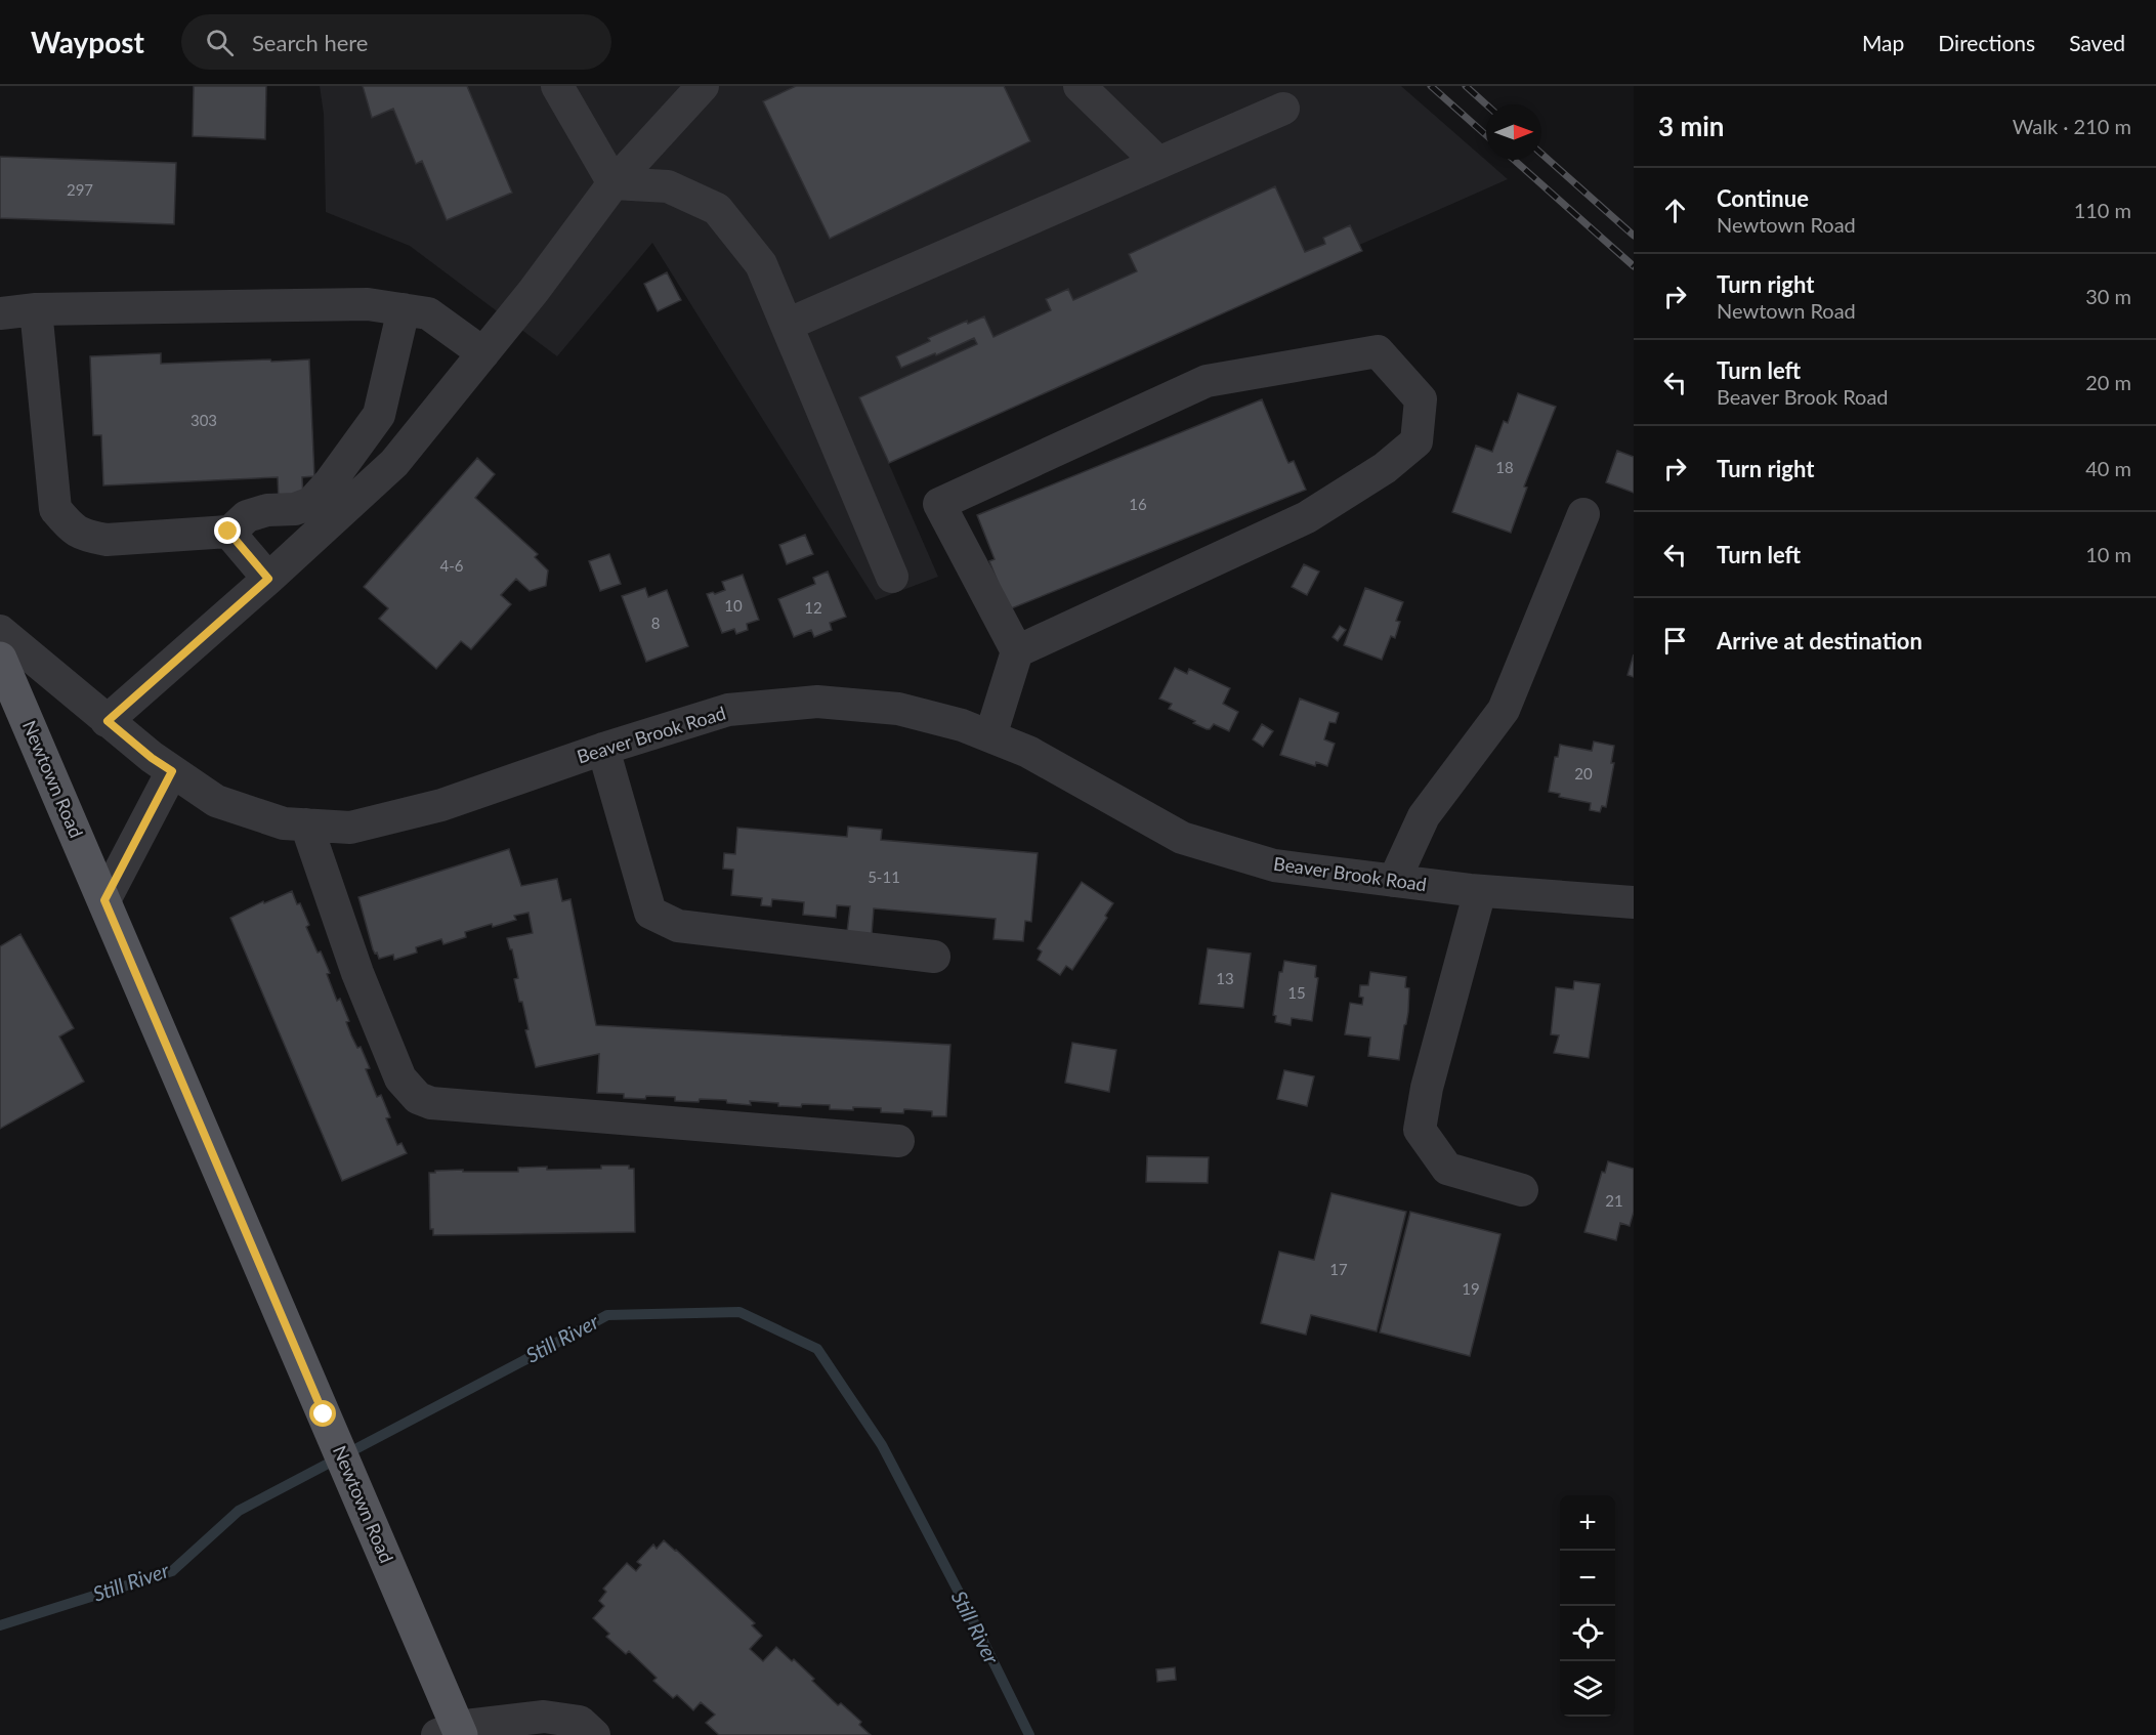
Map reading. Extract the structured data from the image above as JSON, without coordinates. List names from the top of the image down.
{
  "streets": {
    "main road": ["Newtown Road"],
    "street": ["Beaver Brook Road"]
  },
  "water": ["Still River"],
  "house_numbers": [
    "297",
    "303",
    "18",
    "16",
    "4-6",
    "10",
    "12",
    "8",
    "20",
    "5-11",
    "13",
    "15",
    "21",
    "17",
    "19"
  ],
  "north": "right",
  "page": {
    "header": "Waypost",
    "search": "Search here",
    "nav": ["Map", "Directions", "Saved"],
    "heading": ["3 min", "Walk · 210 m"],
    "list": [
      ["Continue", "Newtown Road", "110 m"],
      ["Turn right", "Newtown Road", "30 m"],
      ["Turn left", "Beaver Brook Road", "20 m"],
      ["Turn right", "40 m"],
      ["Turn left", "10 m"],
      "Arrive at destination"
    ],
    "map_buttons": ["+", "−"]
  }
}
